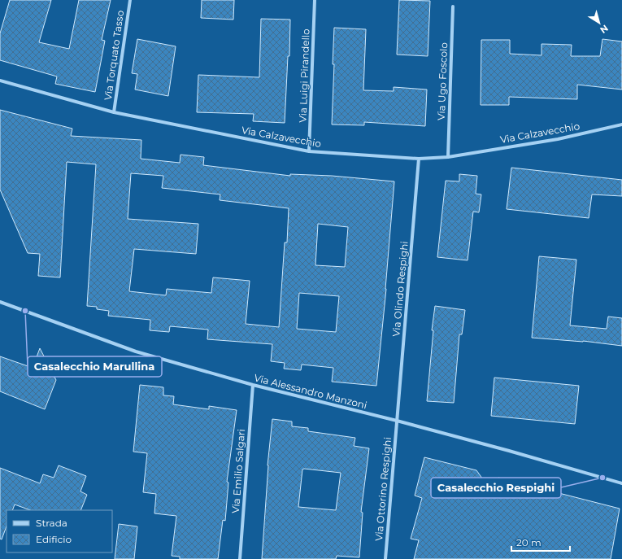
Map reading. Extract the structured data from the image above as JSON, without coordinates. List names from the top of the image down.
{
  "streets": {
    "street": [
      "Via Torquato Tasso",
      "Via Luigi Pirandello",
      "Via Ugo Foscolo",
      "Via Calzavecchio",
      "Via Olindo Respighi",
      "Via Alessandro Manzoni",
      "Via Emilio Salgari",
      "Via Ottorino Respighi"
    ]
  },
  "crossings": [
    ["Via Torquato Tasso", "Via Calzavecchio"],
    ["Via Luigi Pirandello", "Via Calzavecchio"],
    ["Via Ugo Foscolo", "Via Calzavecchio"],
    ["Via Calzavecchio", "Via Olindo Respighi"],
    ["Via Olindo Respighi", "Via Alessandro Manzoni"],
    ["Via Olindo Respighi", "Via Ottorino Respighi"],
    ["Via Alessandro Manzoni", "Via Emilio Salgari"],
    ["Via Alessandro Manzoni", "Via Ottorino Respighi"]
  ],
  "places": ["Casalecchio Marullina", "Casalecchio Respighi"],
  "legend": ["Strada", "Edificio"],
  "scale_bar": "20 m",
  "north": "bottom right"
}
